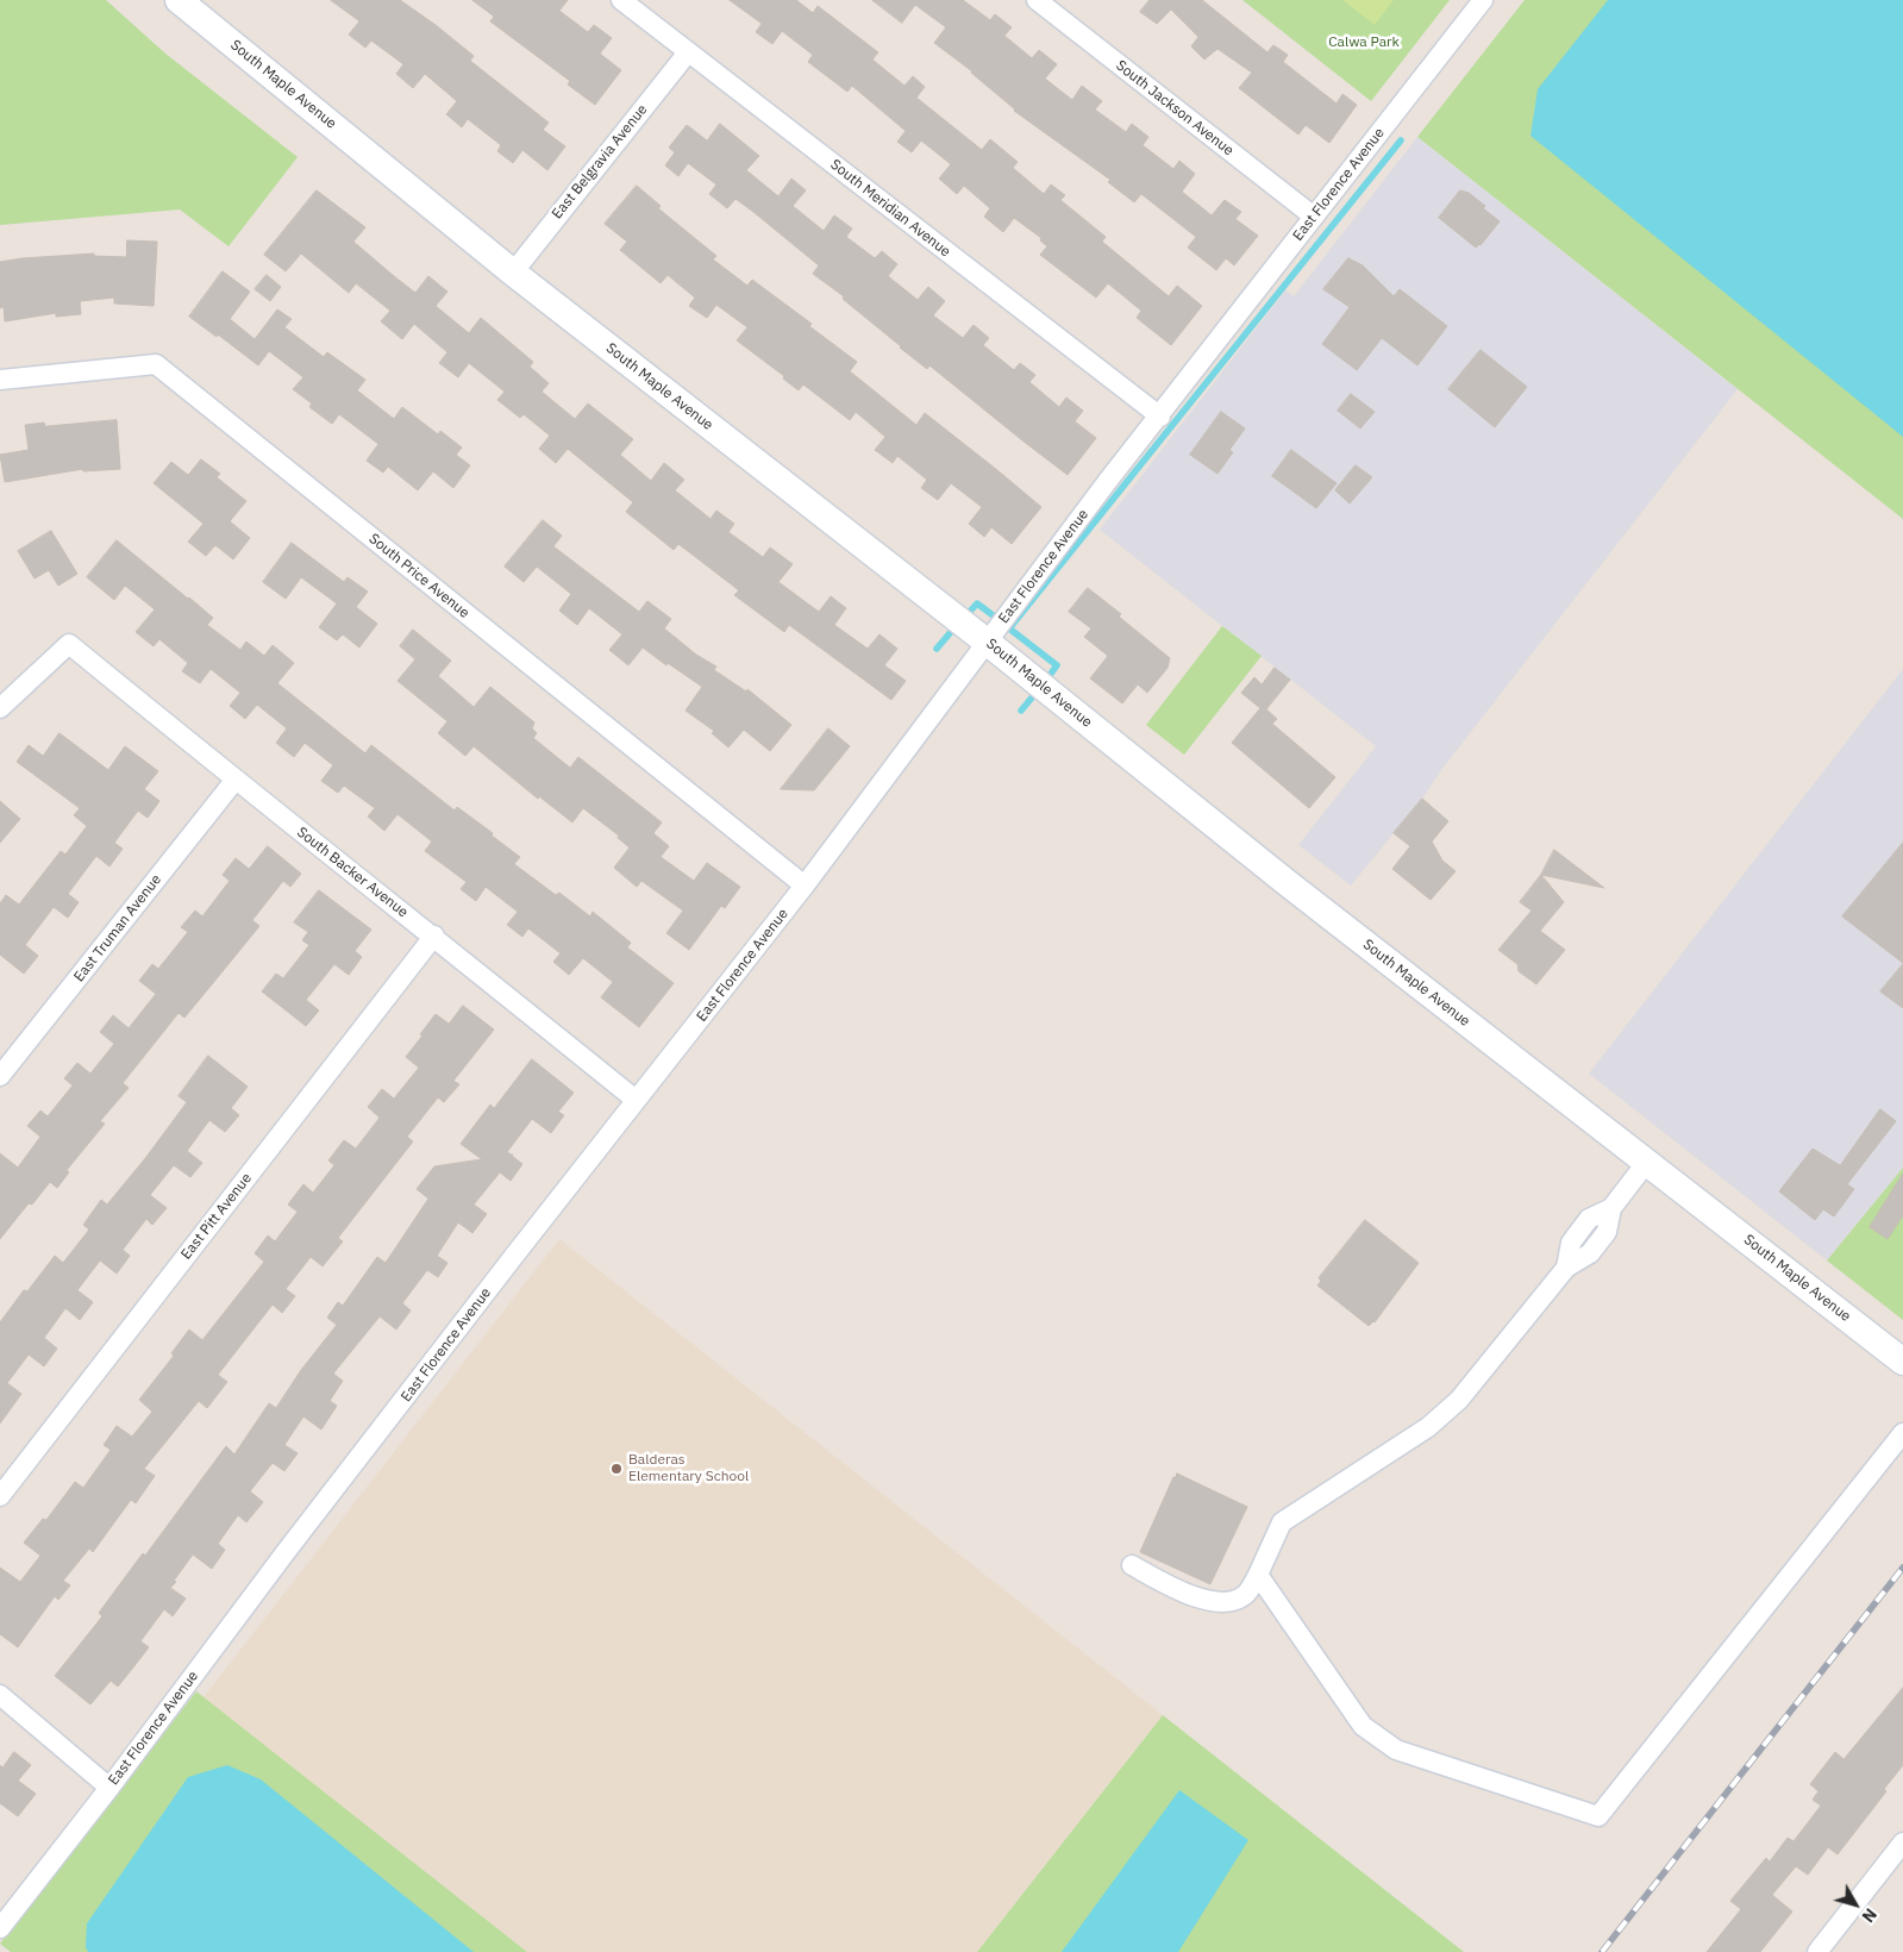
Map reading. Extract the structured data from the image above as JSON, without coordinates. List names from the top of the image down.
{
  "streets": {
    "main road": ["South Maple Avenue"],
    "street": [
      "South Jackson Avenue",
      "East Belgravia Avenue",
      "East Florence Avenue",
      "South Meridian Avenue",
      "South Price Avenue",
      "South Backer Avenue",
      "East Truman Avenue",
      "East Pitt Avenue"
    ]
  },
  "crossings": [
    ["South Maple Avenue", "East Belgravia Avenue"],
    ["South Maple Avenue", "East Florence Avenue"],
    ["South Jackson Avenue", "East Florence Avenue"],
    ["East Belgravia Avenue", "South Meridian Avenue"],
    ["East Florence Avenue", "South Meridian Avenue"],
    ["East Florence Avenue", "South Price Avenue"],
    ["East Florence Avenue", "South Backer Avenue"],
    ["South Backer Avenue", "East Truman Avenue"],
    ["South Backer Avenue", "East Pitt Avenue"]
  ],
  "parks": ["Calwa Park"],
  "places": ["Balderas Elementary School"],
  "north": "bottom right"
}
